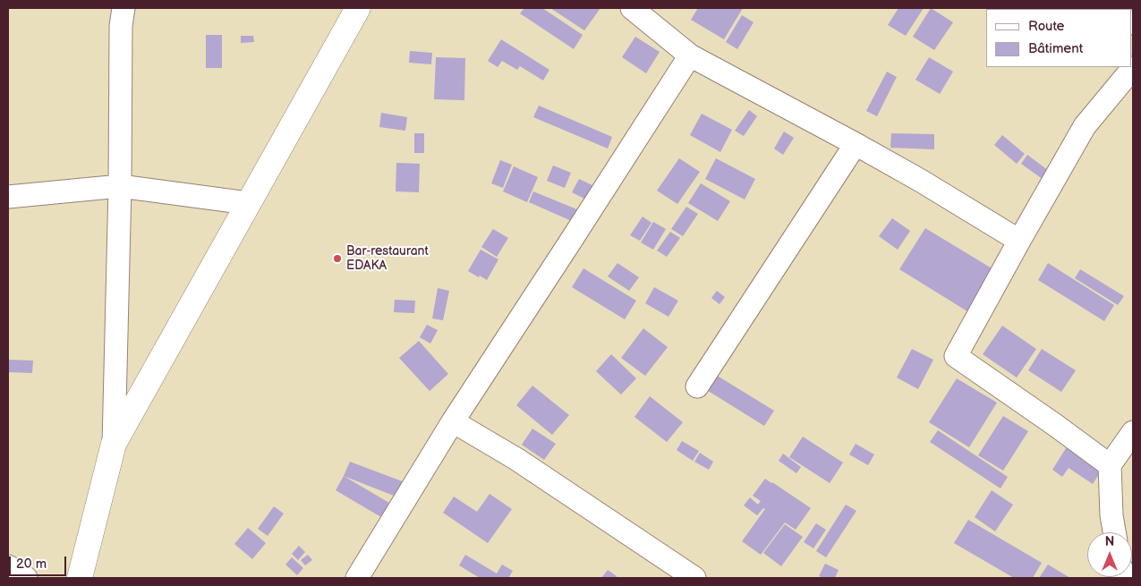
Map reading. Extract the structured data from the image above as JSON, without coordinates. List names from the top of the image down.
{
  "places": ["Bar-restaurant EDAKA"],
  "legend": ["Route", "Bâtiment"],
  "scale_bar": "20 m",
  "north": "top"
}
